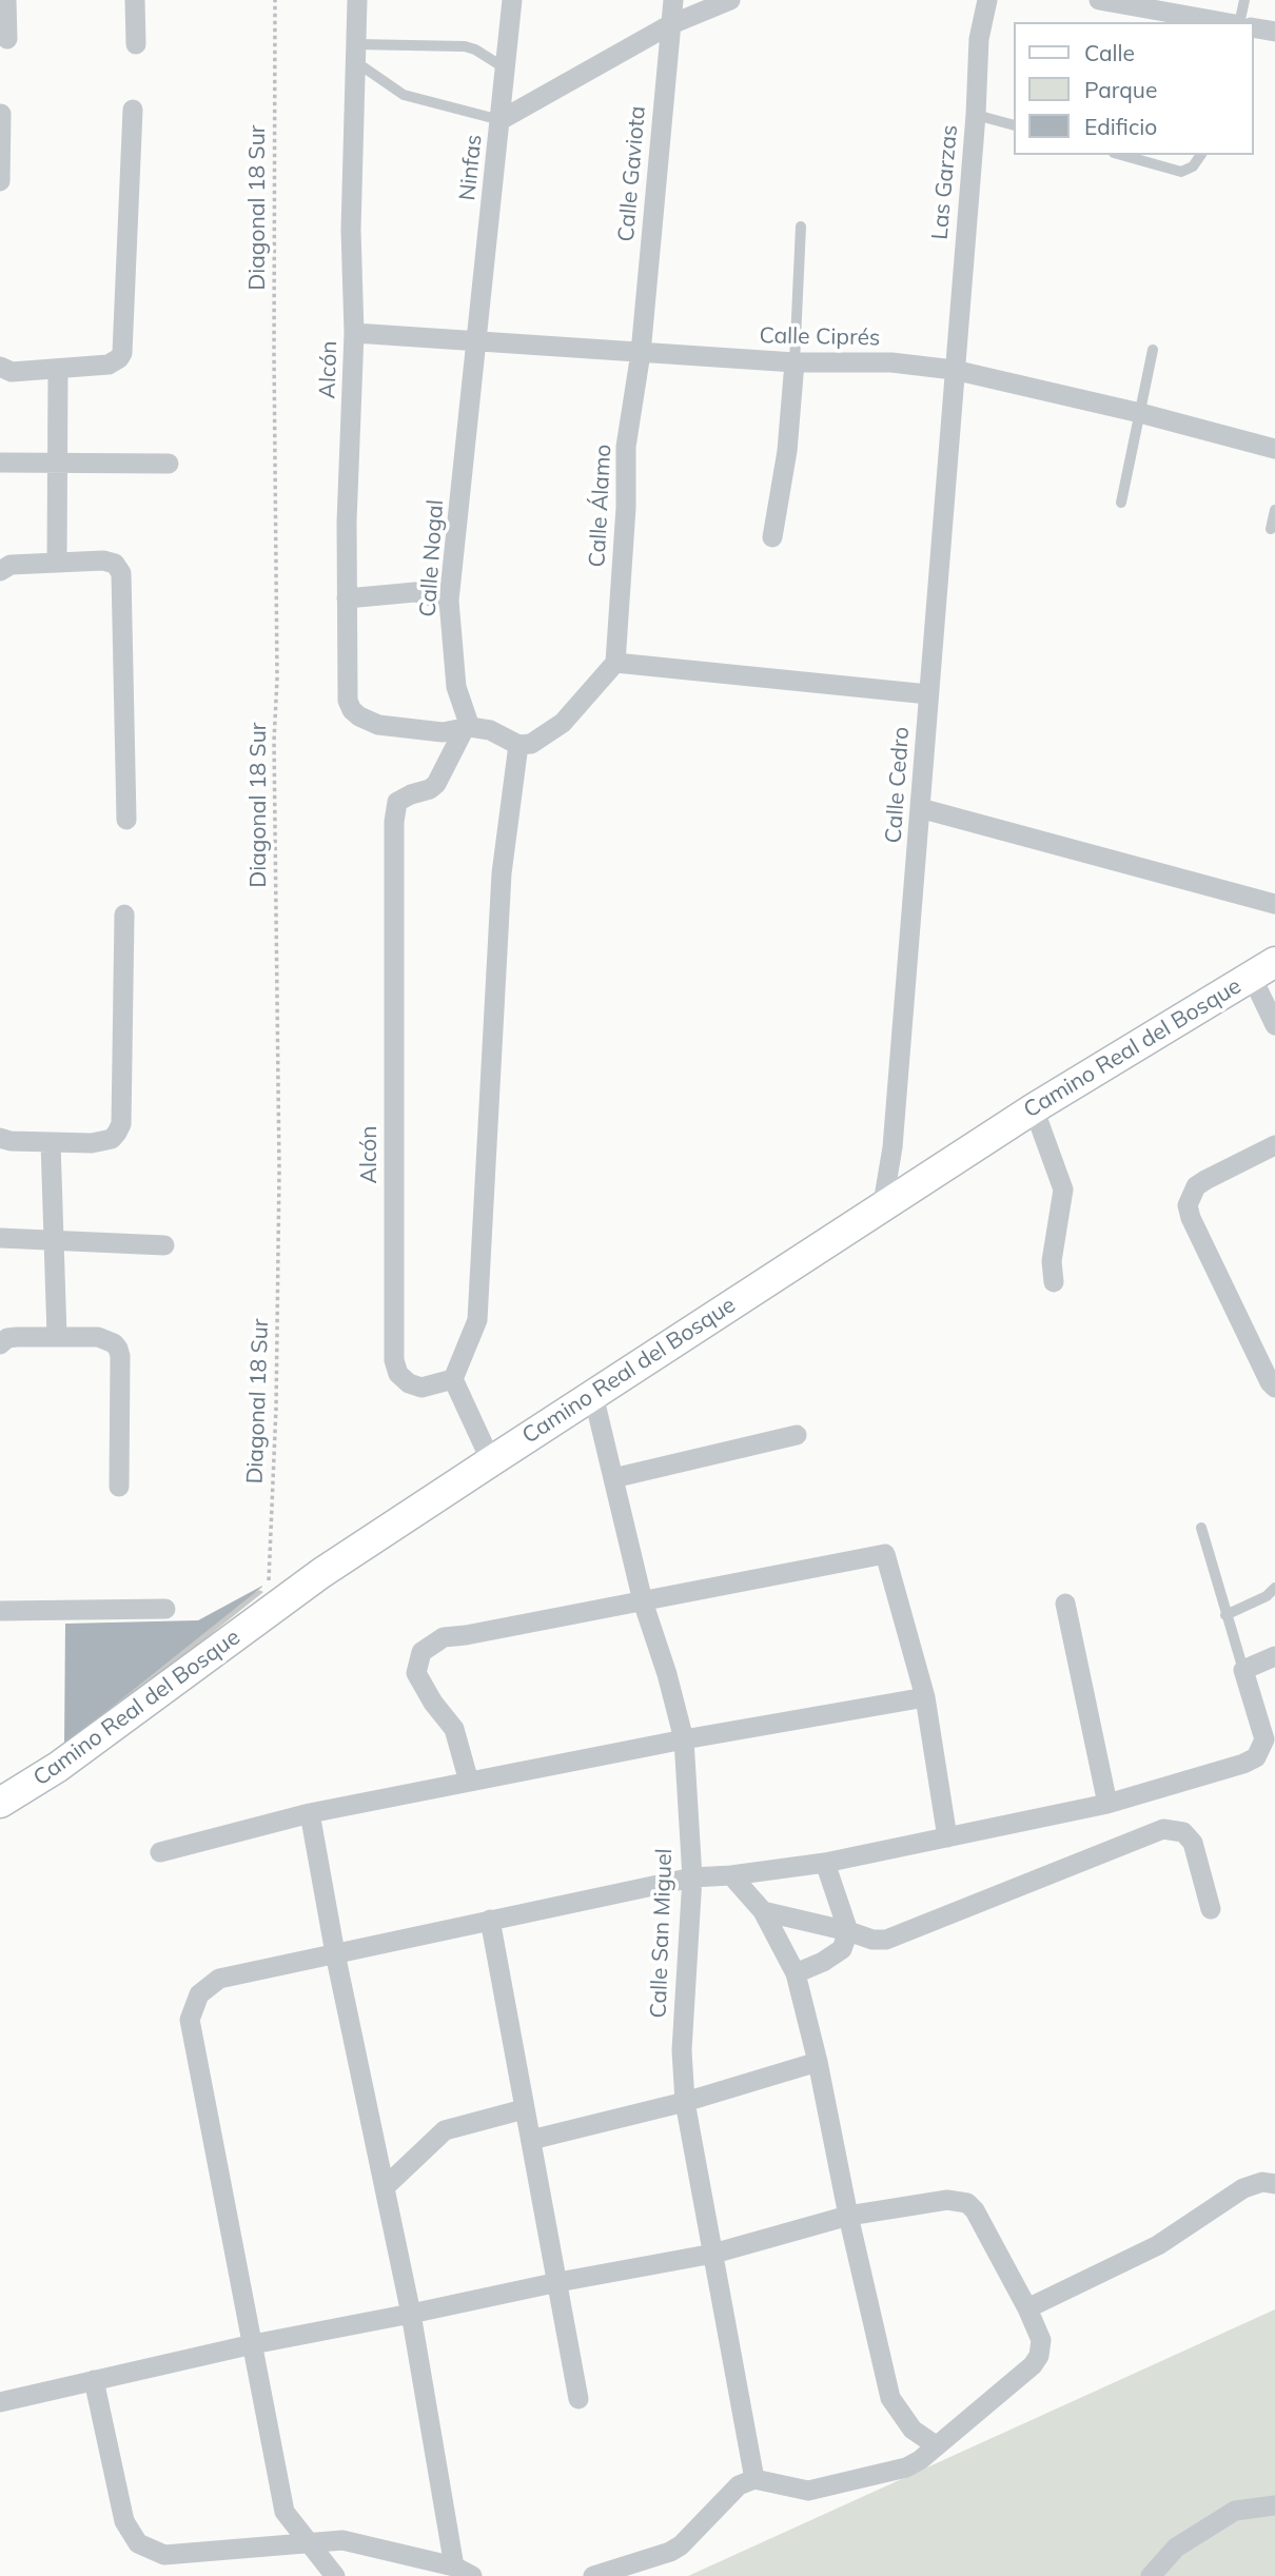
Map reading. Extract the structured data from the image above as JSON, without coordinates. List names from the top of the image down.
{
  "streets": {
    "street": [
      "Ninfas",
      "Calle Gaviota",
      "Las Garzas",
      "Calle Ciprés",
      "Alcón",
      "Calle Álamo",
      "Calle Nogal",
      "Calle Cedro",
      "Camino Real del Bosque",
      "Calle San Miguel"
    ],
    "path": ["Diagonal 18 Sur"]
  },
  "crossings": [
    ["Ninfas", "Calle Ciprés"],
    ["Ninfas", "Calle Nogal"],
    ["Calle Gaviota", "Calle Ciprés"],
    ["Calle Gaviota", "Calle Álamo"],
    ["Las Garzas", "Calle Ciprés"],
    ["Las Garzas", "Calle Cedro"],
    ["Diagonal 18 Sur", "Camino Real del Bosque"],
    ["Calle Ciprés", "Alcón"],
    ["Calle Ciprés", "Calle Álamo"],
    ["Calle Ciprés", "Calle Nogal"],
    ["Calle Ciprés", "Calle Cedro"],
    ["Alcón", "Calle Nogal"],
    ["Calle Cedro", "Camino Real del Bosque"],
    ["Camino Real del Bosque", "Calle San Miguel"]
  ],
  "legend": ["Calle", "Parque", "Edificio"]
}
